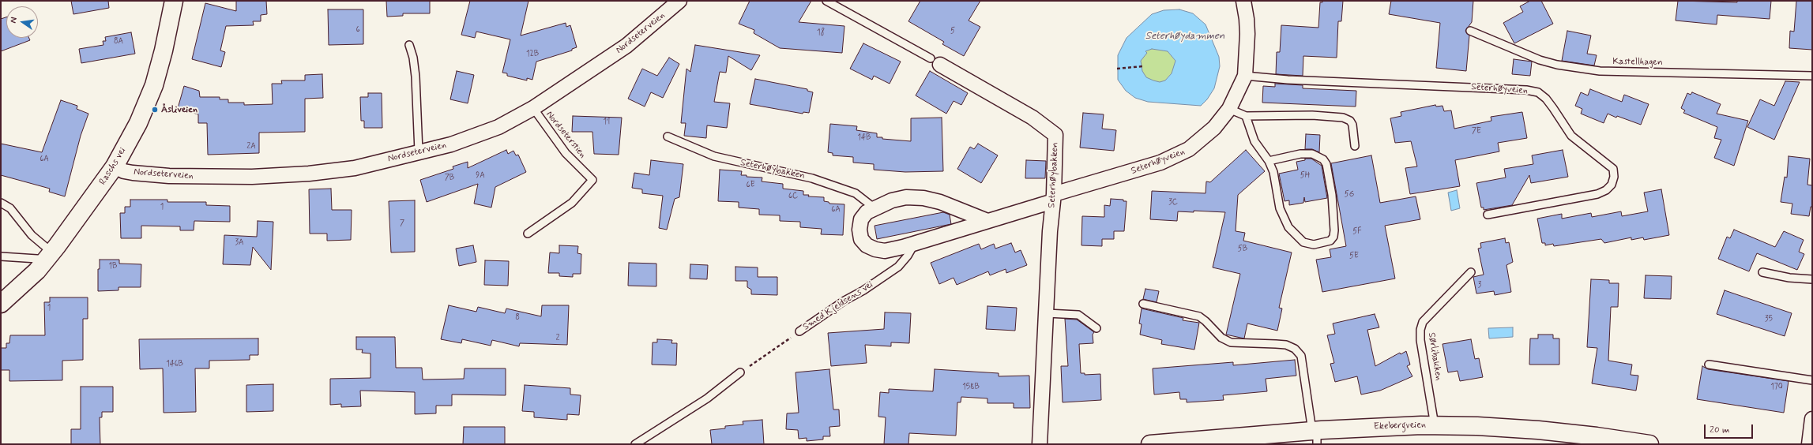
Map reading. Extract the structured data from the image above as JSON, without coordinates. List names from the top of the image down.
{
  "streets": {
    "main road": ["Raschs vei", "Ekebergveien"],
    "street": ["Nordseterveien", "Seterhøyveien", "Seterhøybakken"],
    "lane": [
      "Kastellhagen",
      "Nordseterstien",
      "Smed Kjeldsens vei",
      "Sørlibakken"
    ]
  },
  "crossings": [
    ["Nordseterveien", "Nordseterstien"],
    ["Nordseterveien", "Raschs vei"],
    ["Seterhøyveien", "Seterhøybakken"],
    ["Sørlibakken", "Ekebergveien"]
  ],
  "water": ["Seterhøydammen"],
  "places": ["Åsliveien"],
  "house_numbers": [
    "6",
    "5",
    "18",
    "8A",
    "12B",
    "11",
    "7E",
    "14B",
    "2A",
    "6A",
    "9A",
    "5H",
    "7B",
    "6E",
    "5G",
    "6C",
    "3C",
    "1",
    "6A",
    "7",
    "5F",
    "3A",
    "5B",
    "5E",
    "1B",
    "3",
    "1",
    "8",
    "35",
    "2",
    "146B",
    "158B",
    "170"
  ],
  "scale_bar": "20 m",
  "north": "left"
}
